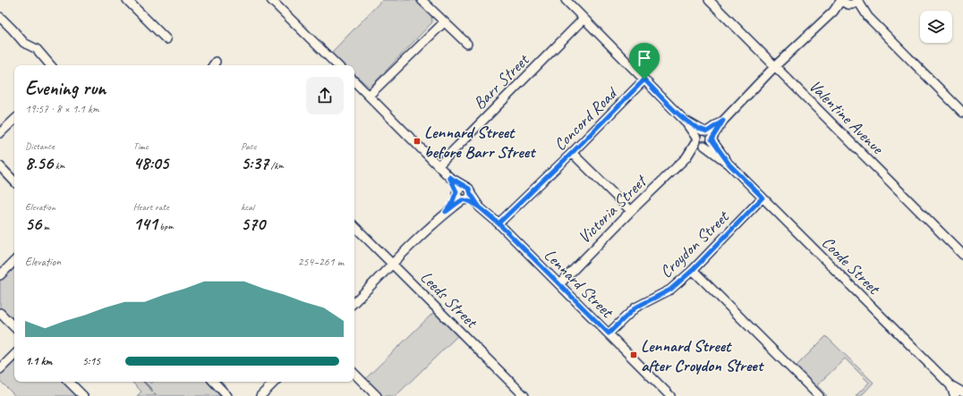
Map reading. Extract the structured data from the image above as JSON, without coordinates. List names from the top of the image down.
{
  "streets": {
    "street": [
      "Barr Street",
      "Valentine Avenue",
      "Concord Road",
      "Victoria Street",
      "Croydon Street",
      "Coode Street",
      "Lennard Street",
      "Leeds Street"
    ]
  },
  "crossings": [
    ["Barr Street", "Coode Street"],
    ["Barr Street", "Lennard Street"],
    ["Concord Road", "Coode Street"],
    ["Concord Road", "Lennard Street"],
    ["Victoria Street", "Coode Street"],
    ["Victoria Street", "Lennard Street"],
    ["Croydon Street", "Coode Street"],
    ["Croydon Street", "Lennard Street"]
  ],
  "places": {
    "transit": ["Lennard Street before Barr Street", "Lennard Street after Croydon Street"]
  },
  "page": {
    "heading": ["Evening run", "19:57 · 8 × 1.1 km"],
    "stats": [
      ["Distance", "8.56 km"],
      ["Time", "48:05"],
      ["Pace", "5:37 /km"],
      ["Elevation", "56 m"],
      ["Heart rate", "141 bpm"],
      ["kcal", "570"]
    ],
    "chart": ["Elevation", "254–261 m"],
    "list": [
      {
        "name": "1.1 km",
        "note": "5:15"
      }
    ]
  }
}
